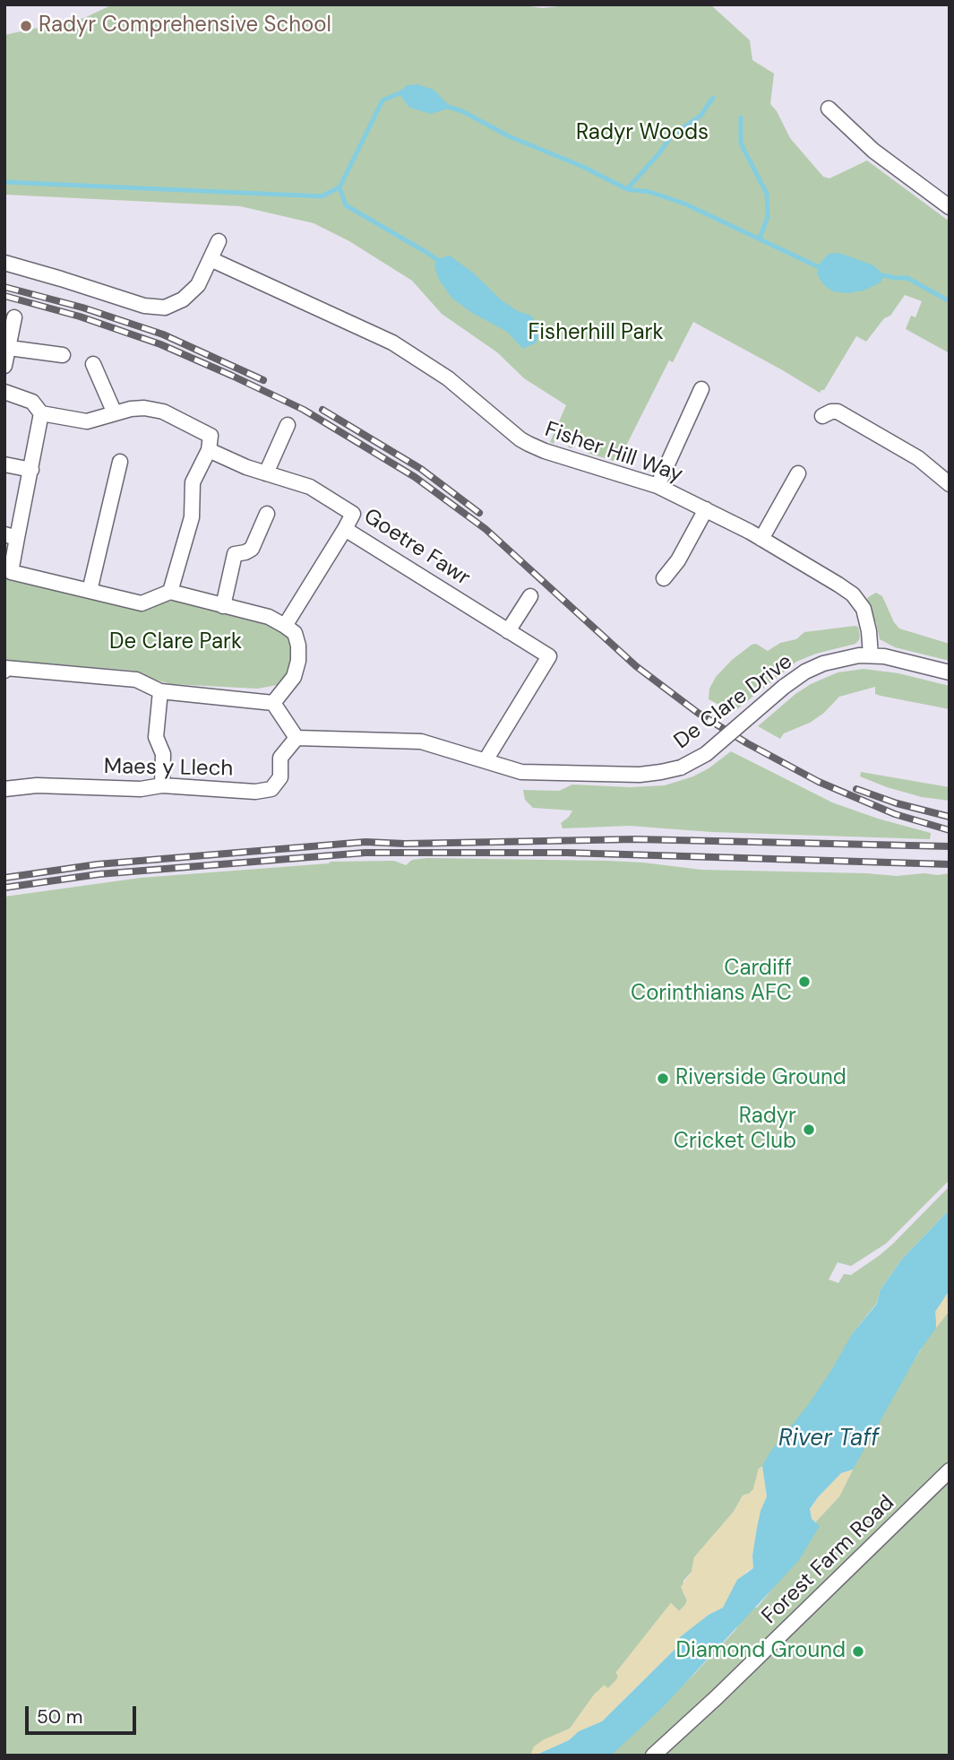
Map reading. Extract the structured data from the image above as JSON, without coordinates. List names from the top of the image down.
{
  "streets": {
    "street": [
      "Fisher Hill Way",
      "Goetre Fawr",
      "De Clare Drive",
      "Maes y Llech",
      "Forest Farm Road"
    ]
  },
  "crossings": [
    ["Fisher Hill Way", "De Clare Drive"],
    ["Goetre Fawr", "De Clare Drive"],
    ["De Clare Drive", "Maes y Llech"]
  ],
  "water": ["River Taff"],
  "parks": ["Radyr Woods", "Fisherhill Park", "De Clare Park"],
  "places": [
    "Radyr Comprehensive School",
    "Cardiff Corinthians AFC",
    "Riverside Ground",
    "Radyr Cricket Club",
    "Diamond Ground"
  ],
  "scale_bar": "50 m"
}
